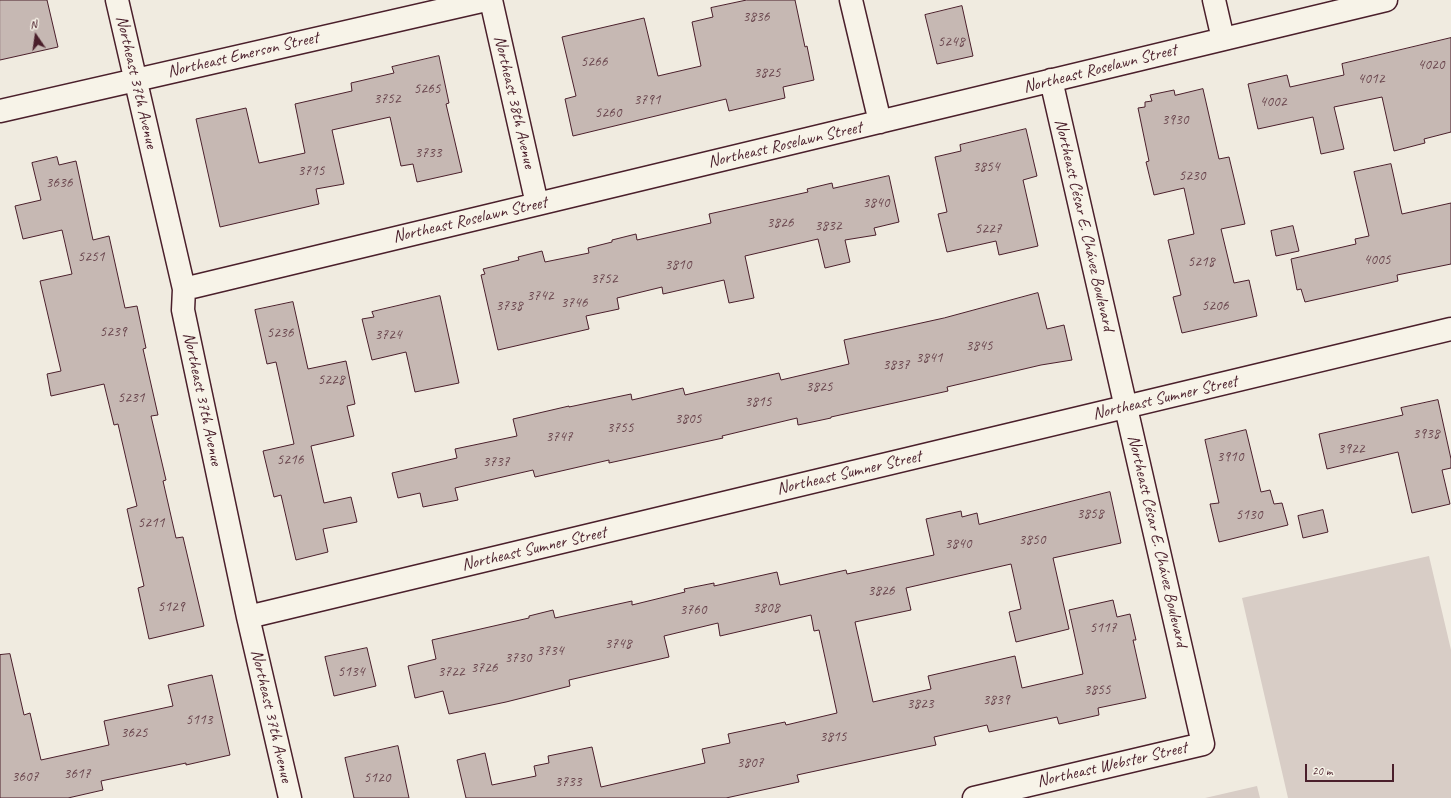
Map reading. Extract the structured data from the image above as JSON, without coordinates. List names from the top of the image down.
{
  "streets": {
    "street": [
      "Northeast Emerson Street",
      "Northeast Roselawn Street",
      "Northeast 37th Avenue",
      "Northeast 38th Avenue",
      "Northeast César E. Chávez Boulevard",
      "Northeast Sumner Street",
      "Northeast Webster Street"
    ]
  },
  "crossings": [
    ["Northeast Emerson Street", "Northeast 37th Avenue"],
    ["Northeast Roselawn Street", "Northeast 37th Avenue"],
    ["Northeast Roselawn Street", "Northeast 38th Avenue"],
    ["Northeast Roselawn Street", "Northeast César E. Chávez Boulevard"],
    ["Northeast 37th Avenue", "Northeast Sumner Street"],
    ["Northeast César E. Chávez Boulevard", "Northeast Sumner Street"],
    ["Northeast César E. Chávez Boulevard", "Northeast Webster Street"]
  ],
  "house_numbers": [
    "3836",
    "5248",
    "5266",
    "4020",
    "3825",
    "4012",
    "5265",
    "3752",
    "3791",
    "4002",
    "5260",
    "3930",
    "3733",
    "3854",
    "3715",
    "5230",
    "3636",
    "3840",
    "3826",
    "3832",
    "5227",
    "5251",
    "4005",
    "5218",
    "3810",
    "3752",
    "3742",
    "3746",
    "3738",
    "5206",
    "5239",
    "5236",
    "3724",
    "3845",
    "3841",
    "3837",
    "5228",
    "3825",
    "5231",
    "3815",
    "3805",
    "3755",
    "3938",
    "3747",
    "3922",
    "3910",
    "5216",
    "3737",
    "3858",
    "5130",
    "5211",
    "3850",
    "3840",
    "3826",
    "5129",
    "3808",
    "3760",
    "5117",
    "3748",
    "3734",
    "3730",
    "3726",
    "5134",
    "3722",
    "3855",
    "3839",
    "3823",
    "5113",
    "3625",
    "3815",
    "3807",
    "3617",
    "3607",
    "5120",
    "3733"
  ],
  "scale_bar": "20 m",
  "north": "top"
}
